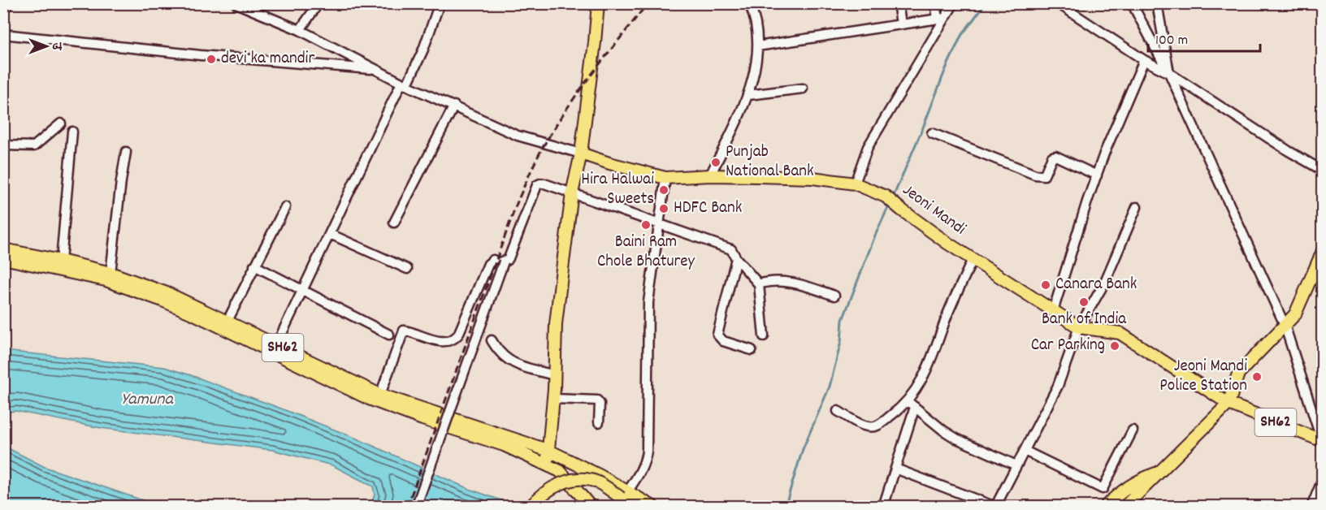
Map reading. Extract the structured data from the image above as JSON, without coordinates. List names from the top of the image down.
{
  "streets": {
    "main road": ["Jeoni Mandi", "SH62"]
  },
  "crossings": [
    ["Jeoni Mandi", "SH62"]
  ],
  "water": ["Yamuna"],
  "places": [
    "devi ka mandir",
    "Punjab National Bank",
    "Hira Halwai Sweets",
    "HDFC Bank",
    "Baini Ram Chole Bhaturey",
    "Canara Bank",
    "Bank of India",
    "Car Parking",
    "Jeoni Mandi Police Station"
  ],
  "scale_bar": "100 m",
  "north": "right"
}
